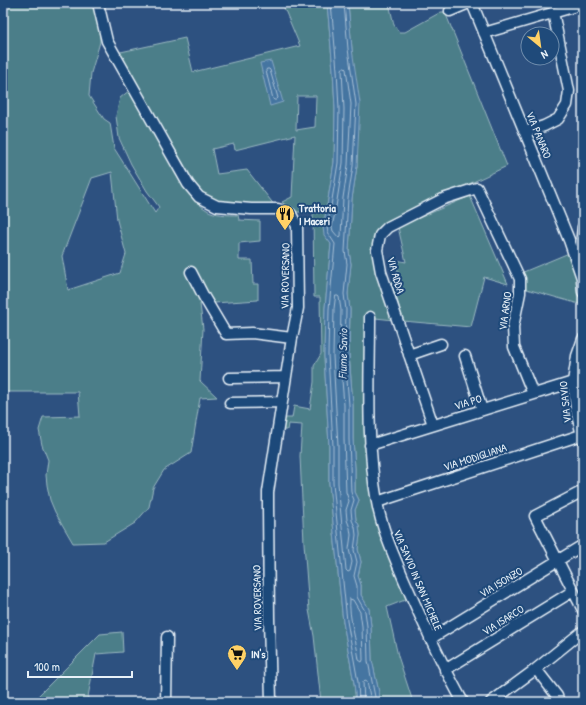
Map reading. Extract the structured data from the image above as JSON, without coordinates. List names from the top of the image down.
{
  "streets": {
    "street": [
      "VIA PANARO",
      "VIA ADDA",
      "VIA ROVERSANO",
      "VIA ARNO",
      "VIA PO",
      "VIA SAVIO",
      "VIA MODIGLIANA",
      "VIA SAVIO IN SAN MICHELE",
      "VIA ISONZO",
      "VIA ISARCO"
    ]
  },
  "crossings": [
    ["VIA ADDA", "VIA ARNO"],
    ["VIA ADDA", "VIA PO"],
    ["VIA ARNO", "VIA PO"],
    ["VIA PO", "VIA SAVIO"],
    ["VIA PO", "VIA SAVIO IN SAN MICHELE"],
    ["VIA SAVIO", "VIA MODIGLIANA"],
    ["VIA MODIGLIANA", "VIA SAVIO IN SAN MICHELE"],
    ["VIA SAVIO IN SAN MICHELE", "VIA ISONZO"],
    ["VIA SAVIO IN SAN MICHELE", "VIA ISARCO"]
  ],
  "water": ["Fiume Savio"],
  "places": {
    "restaurant": ["Trattoria I Maceri"],
    "supermarket": ["IN's"]
  },
  "scale_bar": "100 m",
  "north": "bottom right"
}
